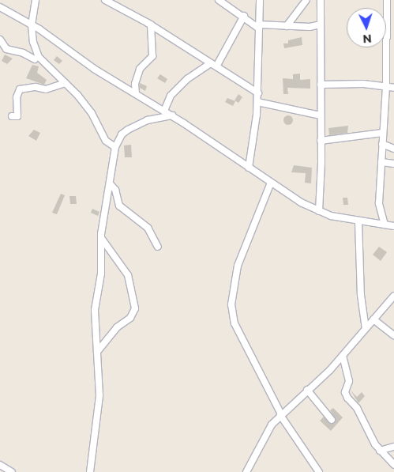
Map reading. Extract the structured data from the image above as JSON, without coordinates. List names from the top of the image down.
{
  "north": "bottom"
}
